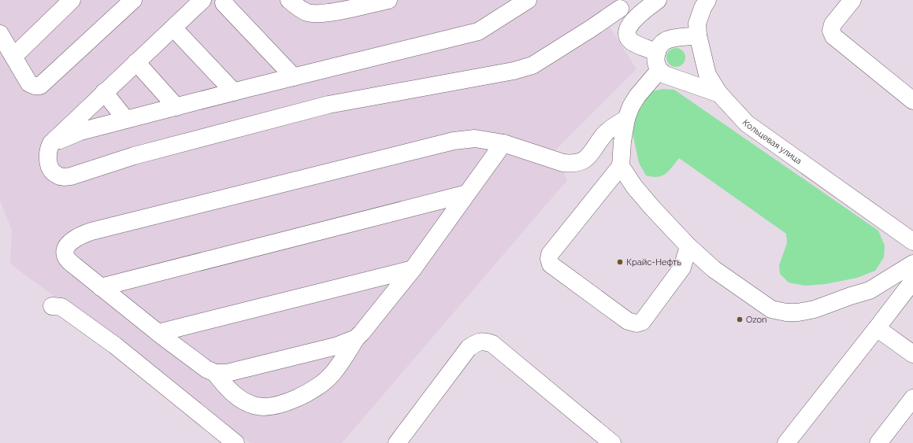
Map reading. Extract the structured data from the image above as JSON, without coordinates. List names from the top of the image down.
{
  "streets": {
    "street": ["Кольцевая улица"]
  },
  "places": ["Крайс-Нефть", "Ozon"]
}
